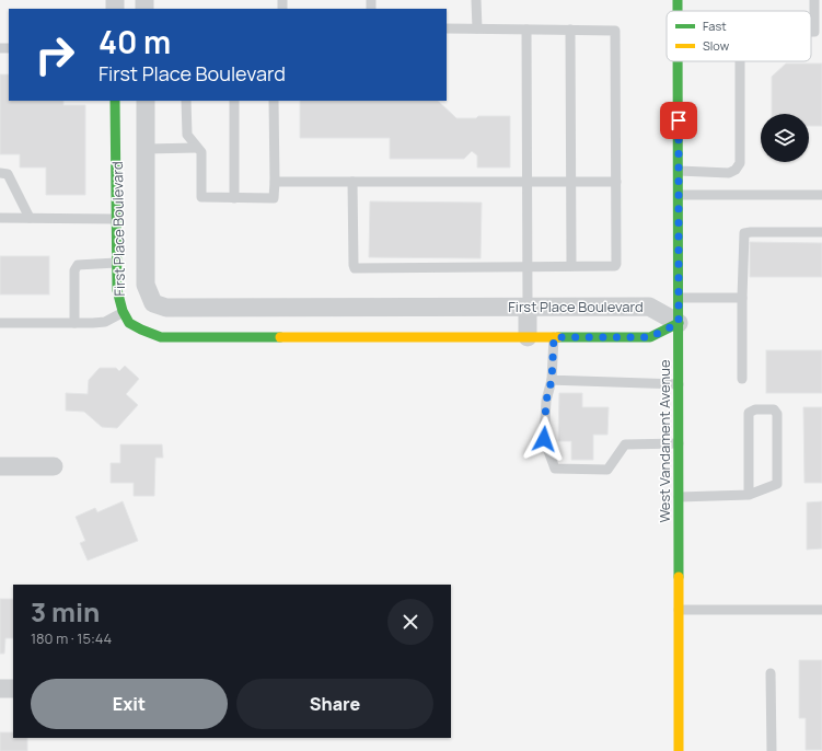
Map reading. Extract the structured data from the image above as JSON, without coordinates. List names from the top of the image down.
{
  "streets": {
    "street": ["First Place Boulevard", "West Vandament Avenue"]
  },
  "crossings": [
    ["First Place Boulevard", "West Vandament Avenue"]
  ],
  "legend": ["Fast", "Slow"],
  "page": {
    "turn": ["40 m", "First Place Boulevard"],
    "heading": ["3 min", "180 m · 15:44"],
    "buttons": ["Exit", "Share"]
  }
}
